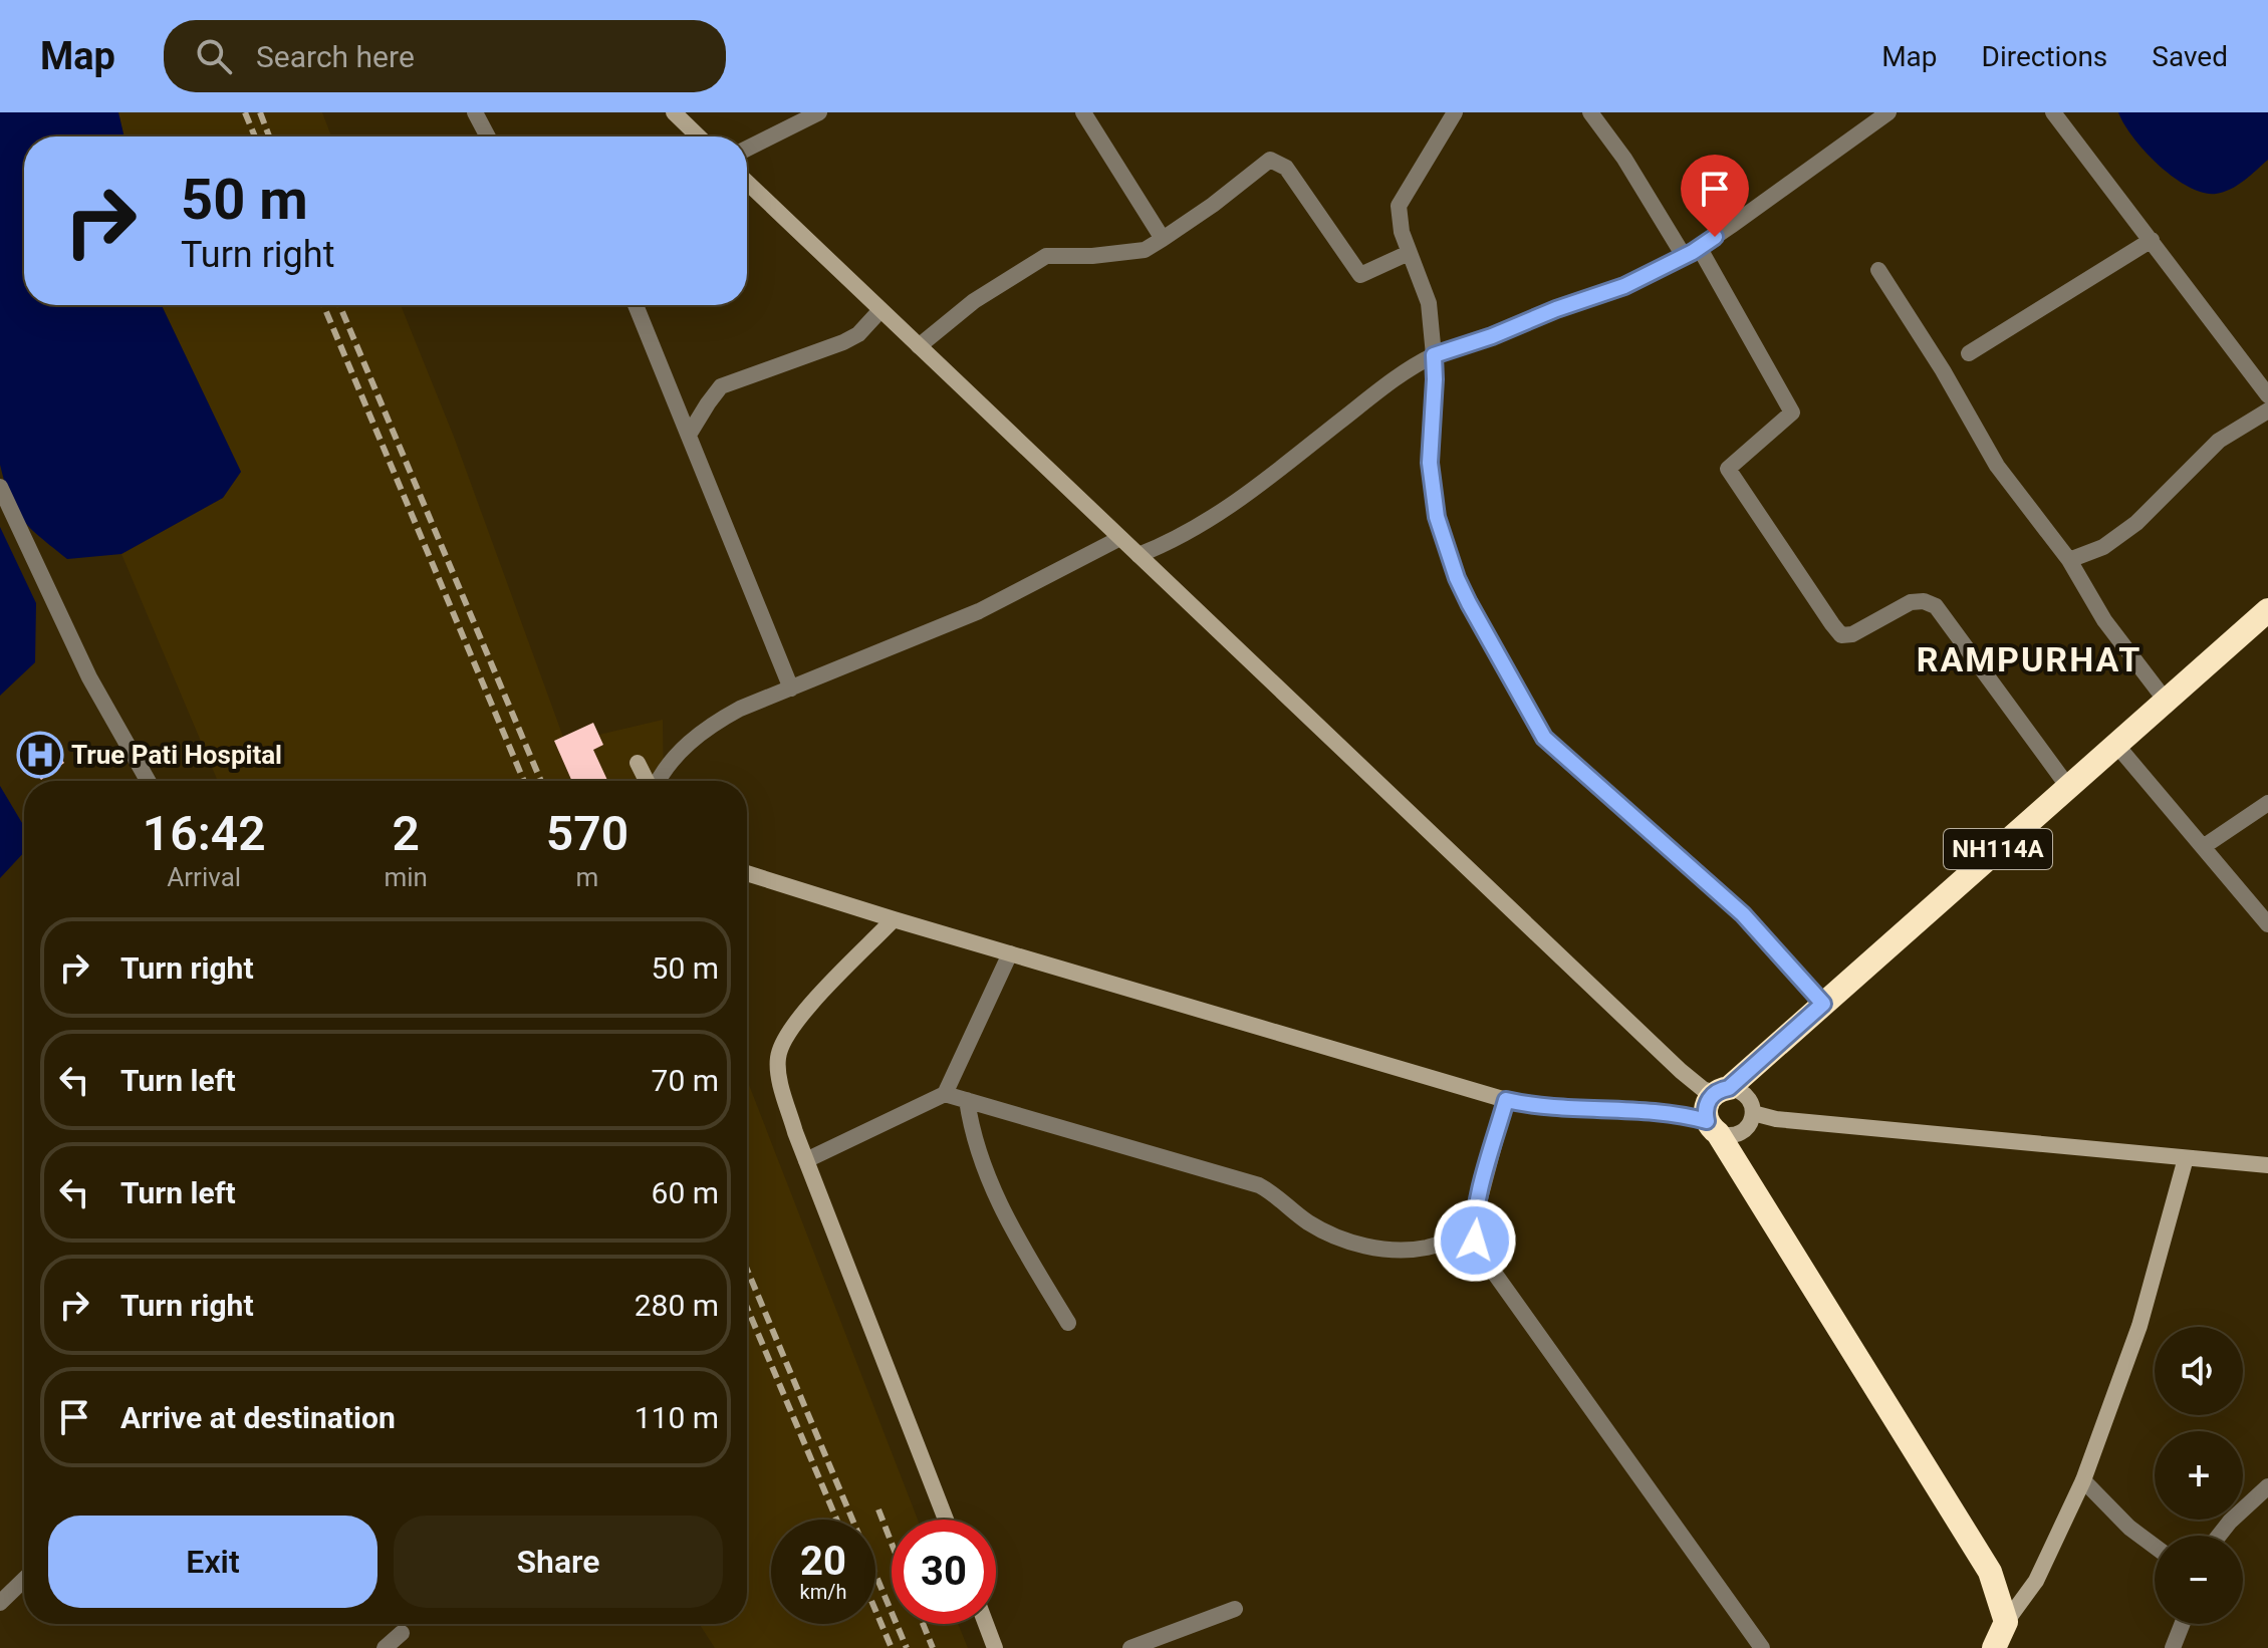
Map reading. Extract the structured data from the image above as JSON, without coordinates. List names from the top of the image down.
{
  "streets": {
    "highway": ["NH114A"]
  },
  "districts": ["RAMPURHAT"],
  "places": {
    "hospital": ["True Pati Hospital"]
  },
  "page": {
    "header": "Map",
    "search": "Search here",
    "nav": ["Map", "Directions", "Saved"],
    "turn": ["50 m", "Turn right"],
    "eta": [
      "16:42",
      "Arrival",
      "2",
      "min",
      "570",
      "m"
    ],
    "list": [
      {
        "name": "Turn right",
        "value": "50 m"
      },
      {
        "name": "Turn left",
        "value": "70 m"
      },
      {
        "name": "Turn left",
        "value": "60 m"
      },
      {
        "name": "Turn right",
        "value": "280 m"
      },
      {
        "name": "Arrive at destination",
        "value": "110 m"
      }
    ],
    "map_buttons": ["+", "−"],
    "buttons": ["Exit", "Share"],
    "speed": "20 km/h",
    "limit": "30"
  }
}
